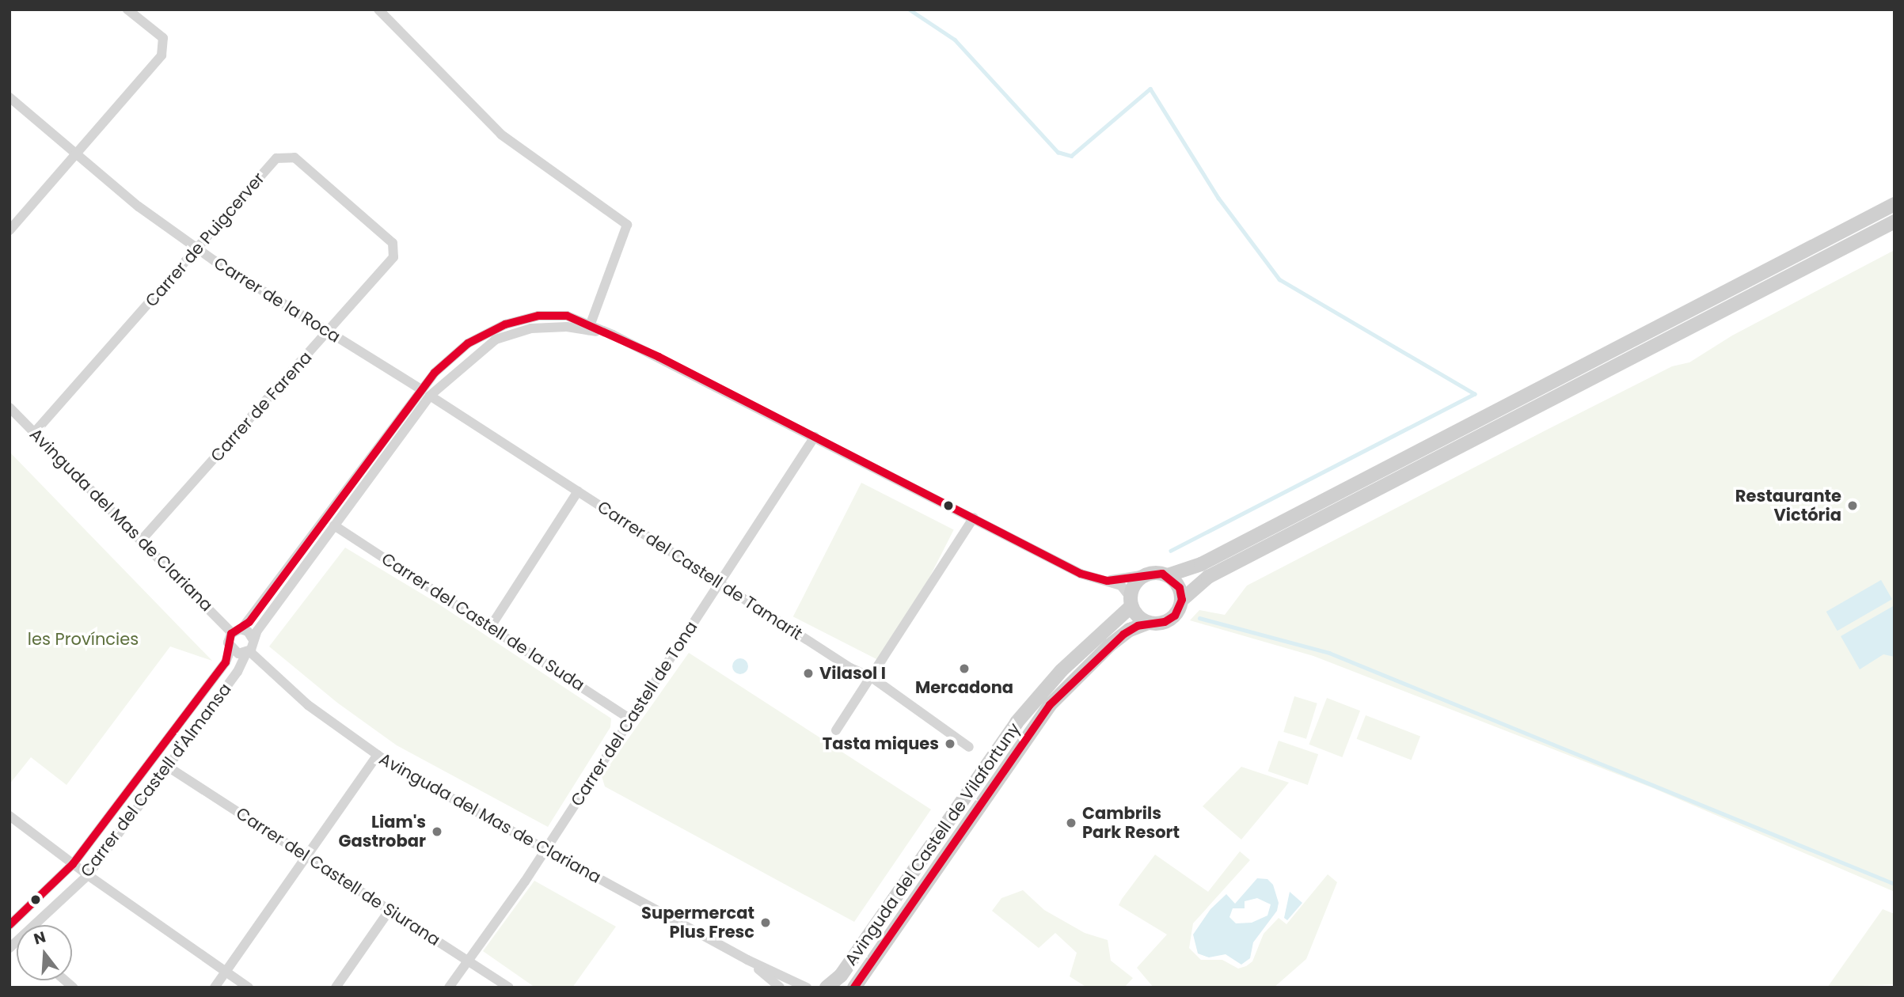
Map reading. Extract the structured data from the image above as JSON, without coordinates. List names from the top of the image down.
{
  "streets": {
    "street": [
      "Carrer de Puigcerver",
      "Carrer de la Roca",
      "Carrer de Farena",
      "Avinguda del Mas de Clariana",
      "Carrer del Castell de Tamarit",
      "Carrer del Castell de la Suda",
      "Carrer del Castell de Tona",
      "Carrer del Castell d'Almansa",
      "Avinguda del Castell de Vilafortuny",
      "Carrer del Castell de Siurana"
    ]
  },
  "crossings": [
    ["Carrer de Puigcerver", "Carrer de la Roca"],
    ["Carrer de Puigcerver", "Carrer de Farena"],
    ["Carrer de Puigcerver", "Avinguda del Mas de Clariana"],
    ["Carrer de la Roca", "Carrer de Farena"],
    ["Carrer de la Roca", "Carrer del Castell de Tamarit"],
    ["Carrer de Farena", "Avinguda del Mas de Clariana"],
    ["Avinguda del Mas de Clariana", "Carrer del Castell de Tona"],
    ["Avinguda del Mas de Clariana", "Carrer del Castell d'Almansa"],
    ["Carrer del Castell de Tamarit", "Carrer del Castell de Tona"],
    ["Carrer del Castell de la Suda", "Carrer del Castell de Tona"],
    ["Carrer del Castell de Tona", "Carrer del Castell de Siurana"],
    ["Carrer del Castell d'Almansa", "Carrer del Castell de Siurana"]
  ],
  "parks": ["les Províncies"],
  "places": [
    "Restaurante Victória",
    "Mercadona",
    "Vilasol I",
    "Tasta miques",
    "Cambrils Park Resort",
    "Liam's Gastrobar",
    "Supermercat Plus Fresc"
  ],
  "north": "top"
}
